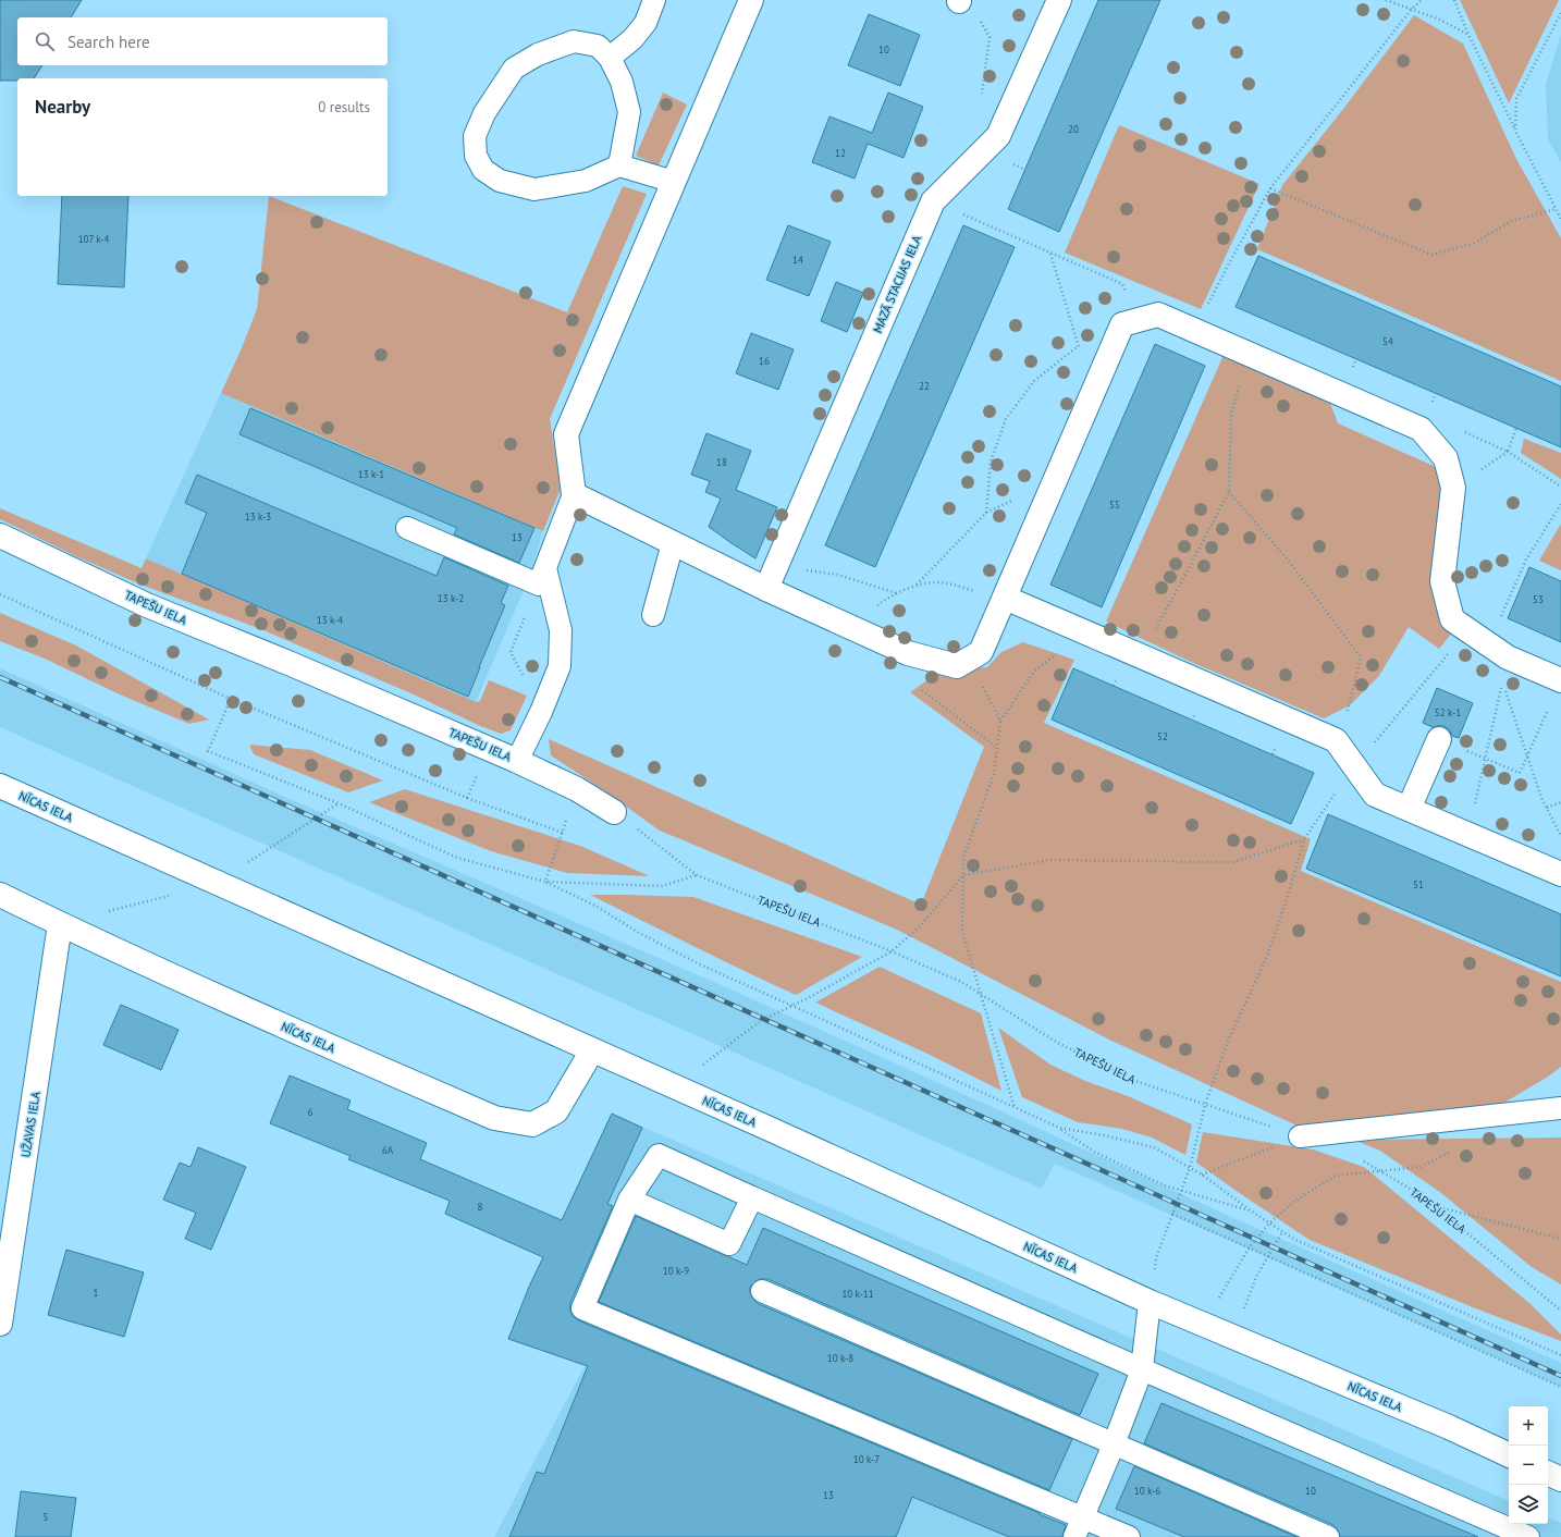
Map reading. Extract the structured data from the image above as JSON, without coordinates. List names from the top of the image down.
{
  "streets": {
    "street": [
      "MAZĀ STACIJAS IELA",
      "TAPEŠU IELA",
      "NĪCAS IELA",
      "UŽAVAS IELA"
    ]
  },
  "crossings": [
    ["NĪCAS IELA", "UŽAVAS IELA"]
  ],
  "house_numbers": [
    "10",
    "20",
    "12",
    "107 k-4",
    "14",
    "54",
    "16",
    "22",
    "18",
    "13 k-1",
    "55",
    "13 k-3",
    "13",
    "13 k-2",
    "53",
    "13 k-4",
    "52 k-1",
    "52",
    "51",
    "6",
    "6A",
    "8",
    "10 k-9",
    "1",
    "10 k-11",
    "10 k-8",
    "10 k-7",
    "10 k-6",
    "10",
    "13",
    "5"
  ],
  "page": {
    "search": "Search here",
    "heading": ["Nearby", "0 results"],
    "map_buttons": ["+", "−"]
  }
}
